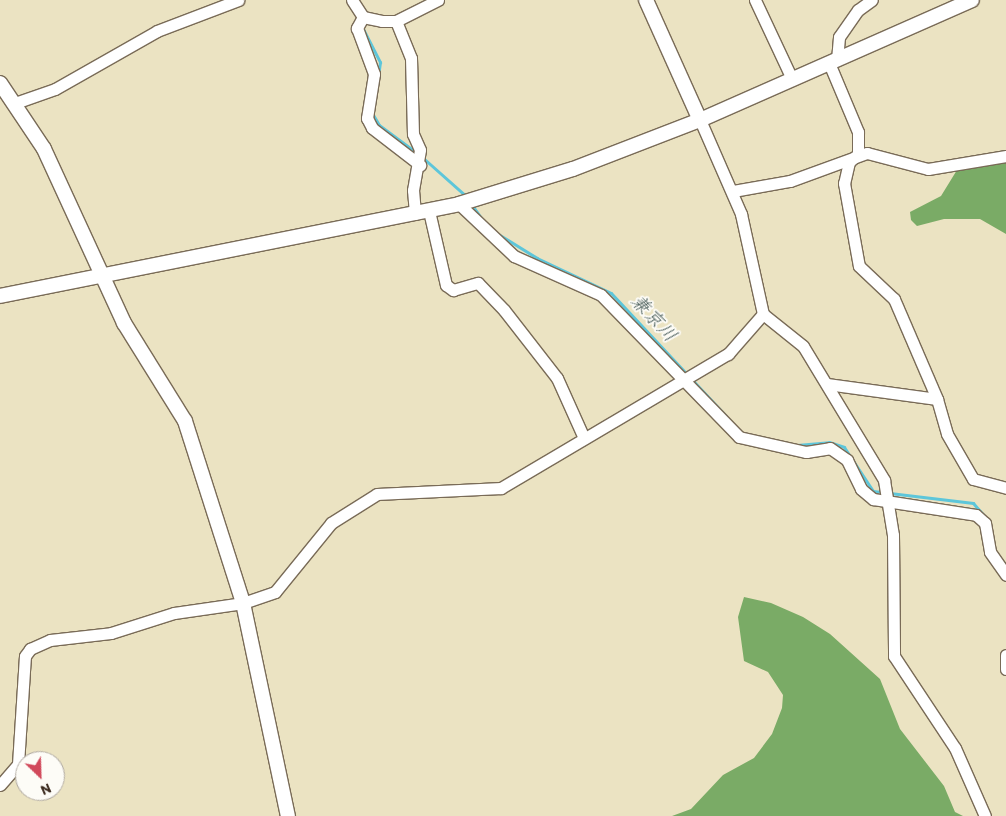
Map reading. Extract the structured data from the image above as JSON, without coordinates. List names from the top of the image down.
{
  "water": ["兼京川"],
  "north": "bottom right"
}
